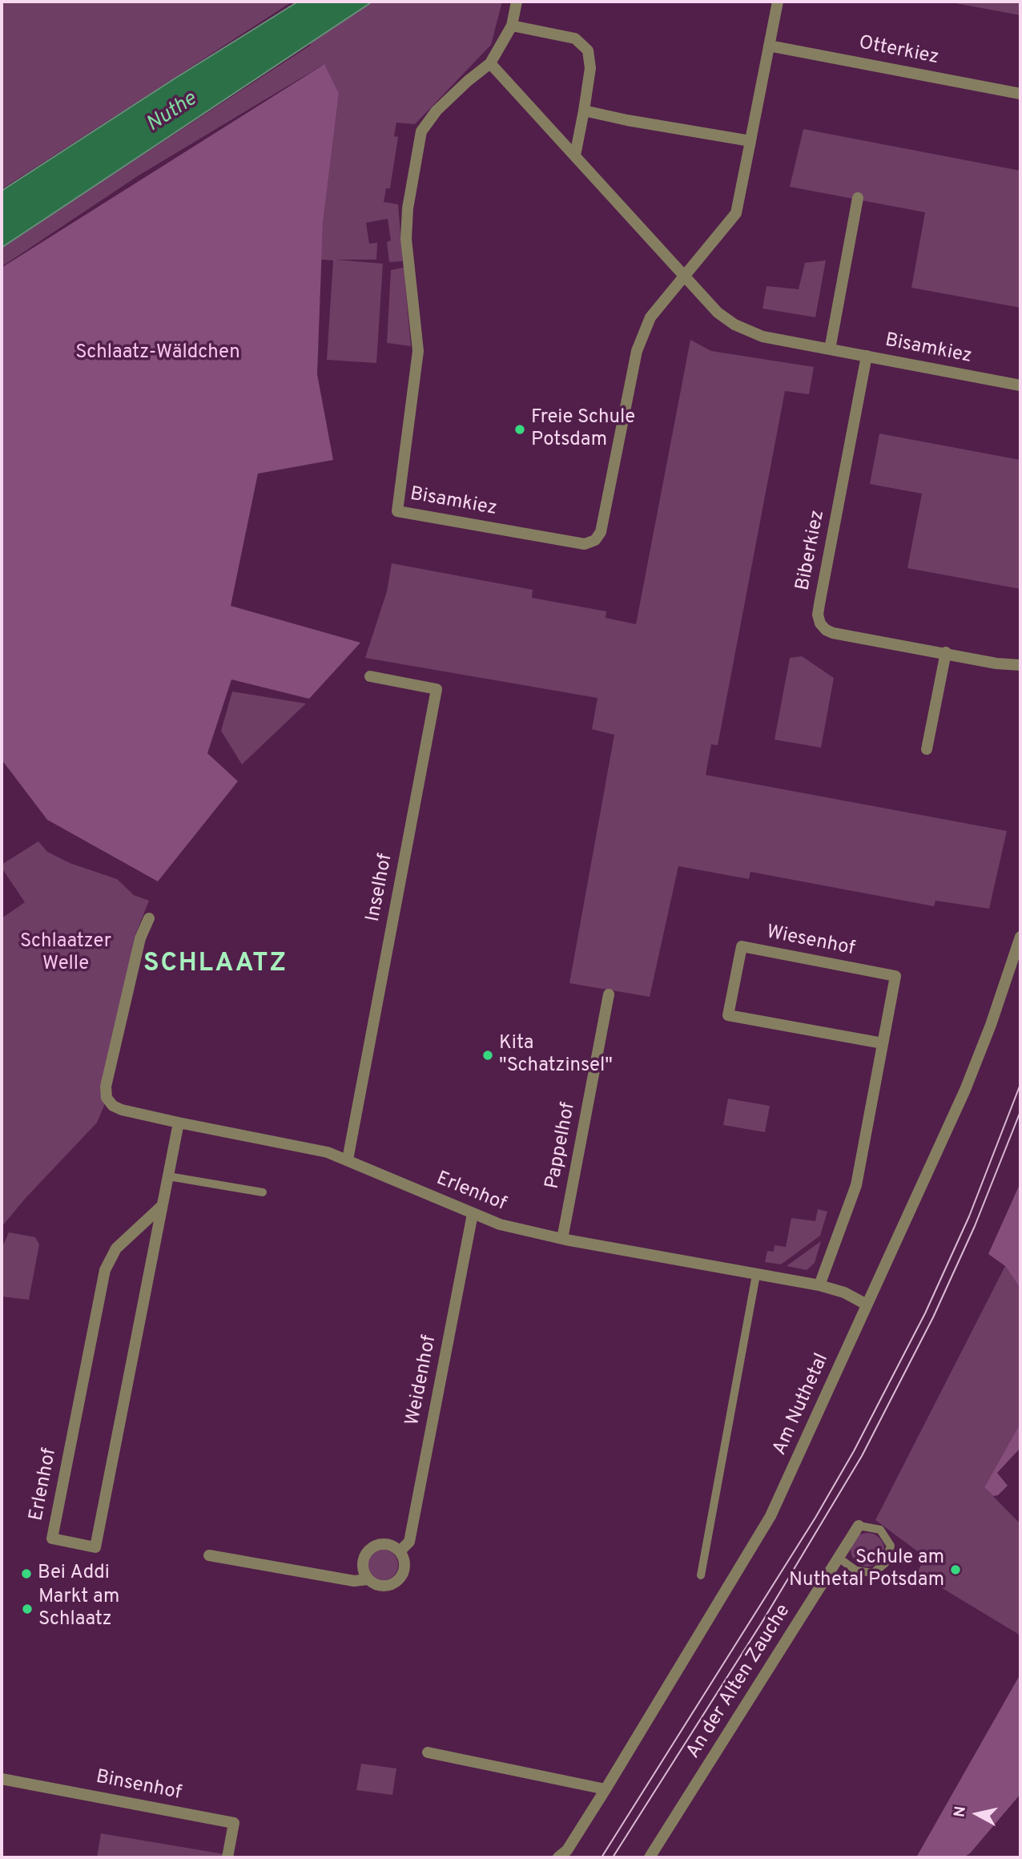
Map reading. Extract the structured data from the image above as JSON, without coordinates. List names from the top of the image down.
{
  "streets": {
    "street": [
      "Otterkiez",
      "Bisamkiez",
      "Biberkiez",
      "Inselhof",
      "Wiesenhof",
      "Pappelhof",
      "Erlenhof",
      "Weidenhof",
      "Am Nuthetal",
      "An der Alten Zauche",
      "Binsenhof"
    ]
  },
  "crossings": [
    ["Bisamkiez", "Biberkiez"],
    ["Inselhof", "Erlenhof"],
    ["Wiesenhof", "Erlenhof"],
    ["Pappelhof", "Erlenhof"],
    ["Erlenhof", "Weidenhof"],
    ["Erlenhof", "Am Nuthetal"]
  ],
  "districts": ["SCHLAATZ"],
  "water": ["Nuthe"],
  "parks": ["Schlaatz-Wäldchen", "Schlaatzer Welle"],
  "places": [
    "Freie Schule Potsdam",
    "Kita \"Schatzinsel\"",
    "Schule am Nuthetal Potsdam",
    "Bei Addi",
    "Markt am Schlaatz"
  ],
  "north": "left"
}
